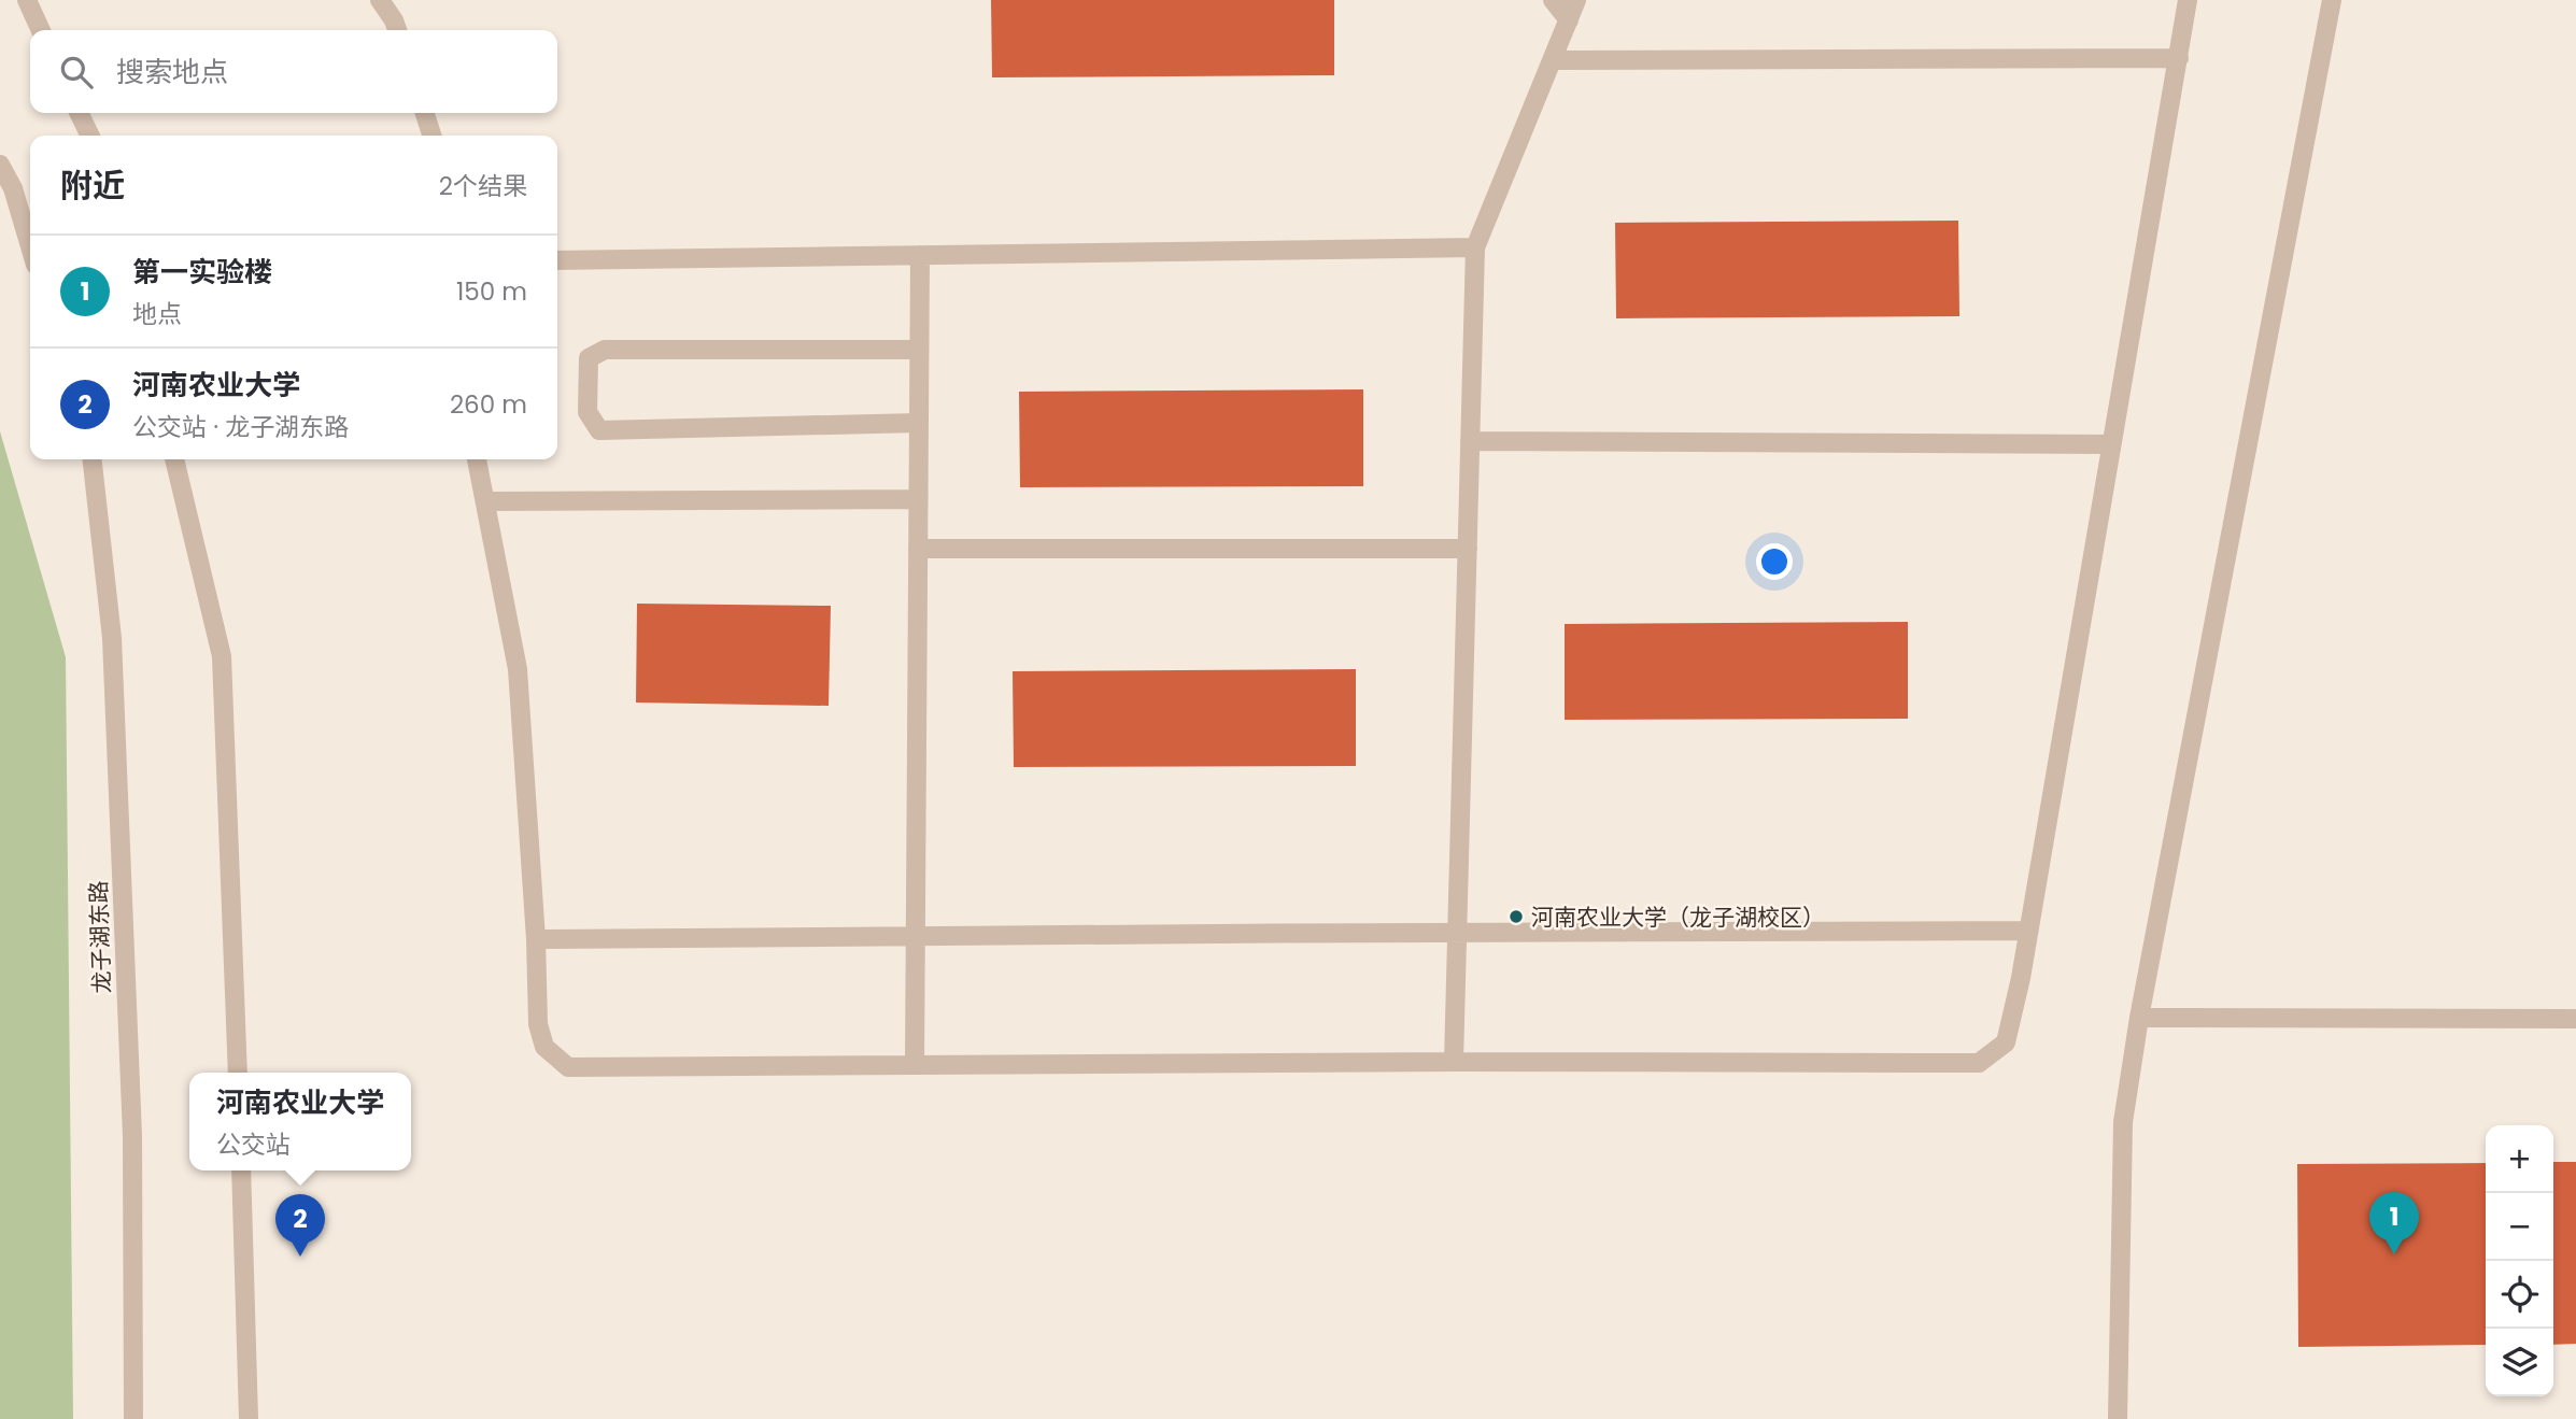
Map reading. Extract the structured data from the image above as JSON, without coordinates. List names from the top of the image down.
{
  "streets": {
    "street": ["龙子湖东路"]
  },
  "places": ["河南农业大学（龙子湖校区）"],
  "page": {
    "search": "搜索地点",
    "heading": ["附近", "2个结果"],
    "list": [
      {
        "mark": "1",
        "name": "第一实验楼",
        "note": "地点",
        "value": "150 m"
      },
      {
        "mark": "2",
        "name": "河南农业大学",
        "note": "公交站 · 龙子湖东路",
        "value": "260 m"
      }
    ],
    "popup": ["河南农业大学", "公交站"],
    "map_buttons": ["+", "−"],
    "pins": ["1", "2"]
  }
}
